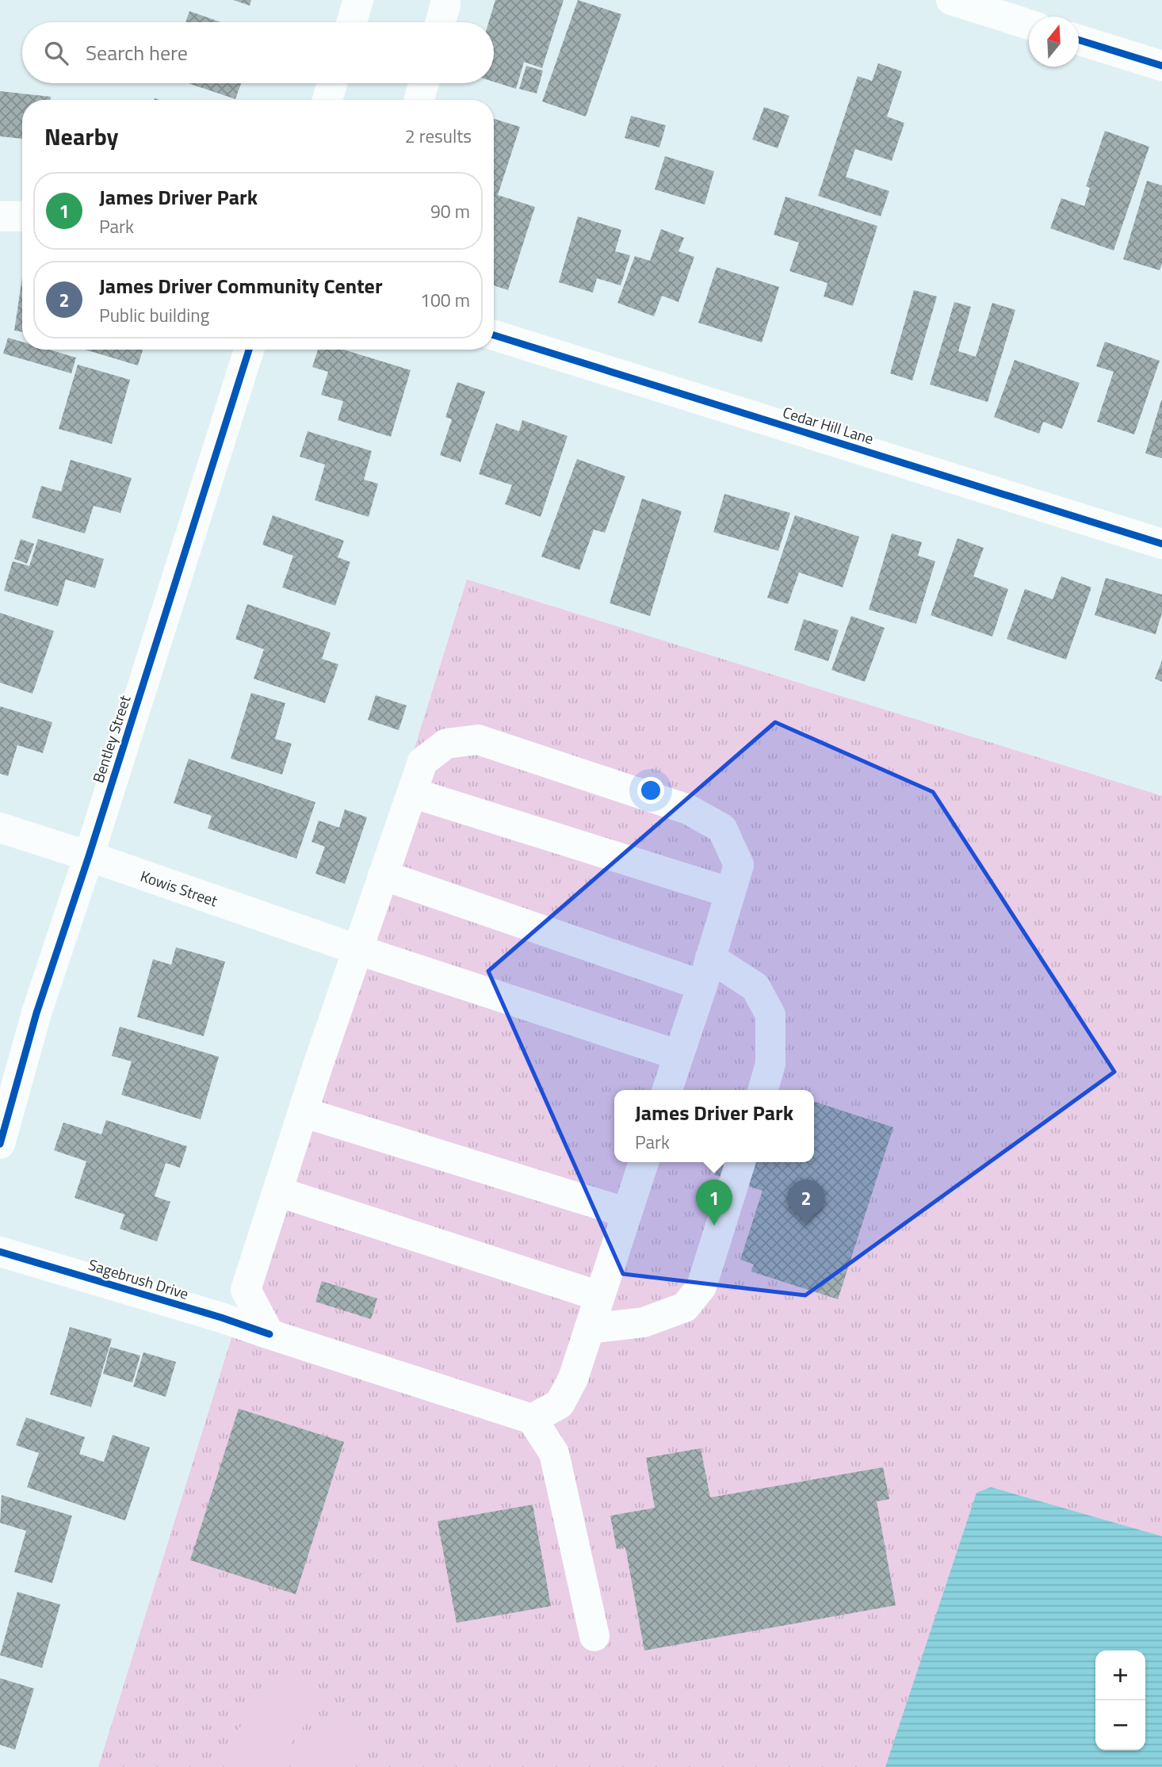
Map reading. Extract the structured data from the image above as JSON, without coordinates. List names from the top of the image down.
{
  "streets": {
    "street": [
      "Cedar Hill Lane",
      "Bentley Street",
      "Kowis Street",
      "Sagebrush Drive"
    ]
  },
  "crossings": [
    ["Bentley Street", "Kowis Street"]
  ],
  "north": "top",
  "page": {
    "search": "Search here",
    "heading": ["Nearby", "2 results"],
    "list": [
      {
        "mark": "1",
        "name": "James Driver Park",
        "note": "Park",
        "value": "90 m"
      },
      {
        "mark": "2",
        "name": "James Driver Community Center",
        "note": "Public building",
        "value": "100 m"
      }
    ],
    "popup": ["James Driver Park", "Park"],
    "pins": ["1", "2"],
    "map_buttons": ["+", "−"]
  }
}
